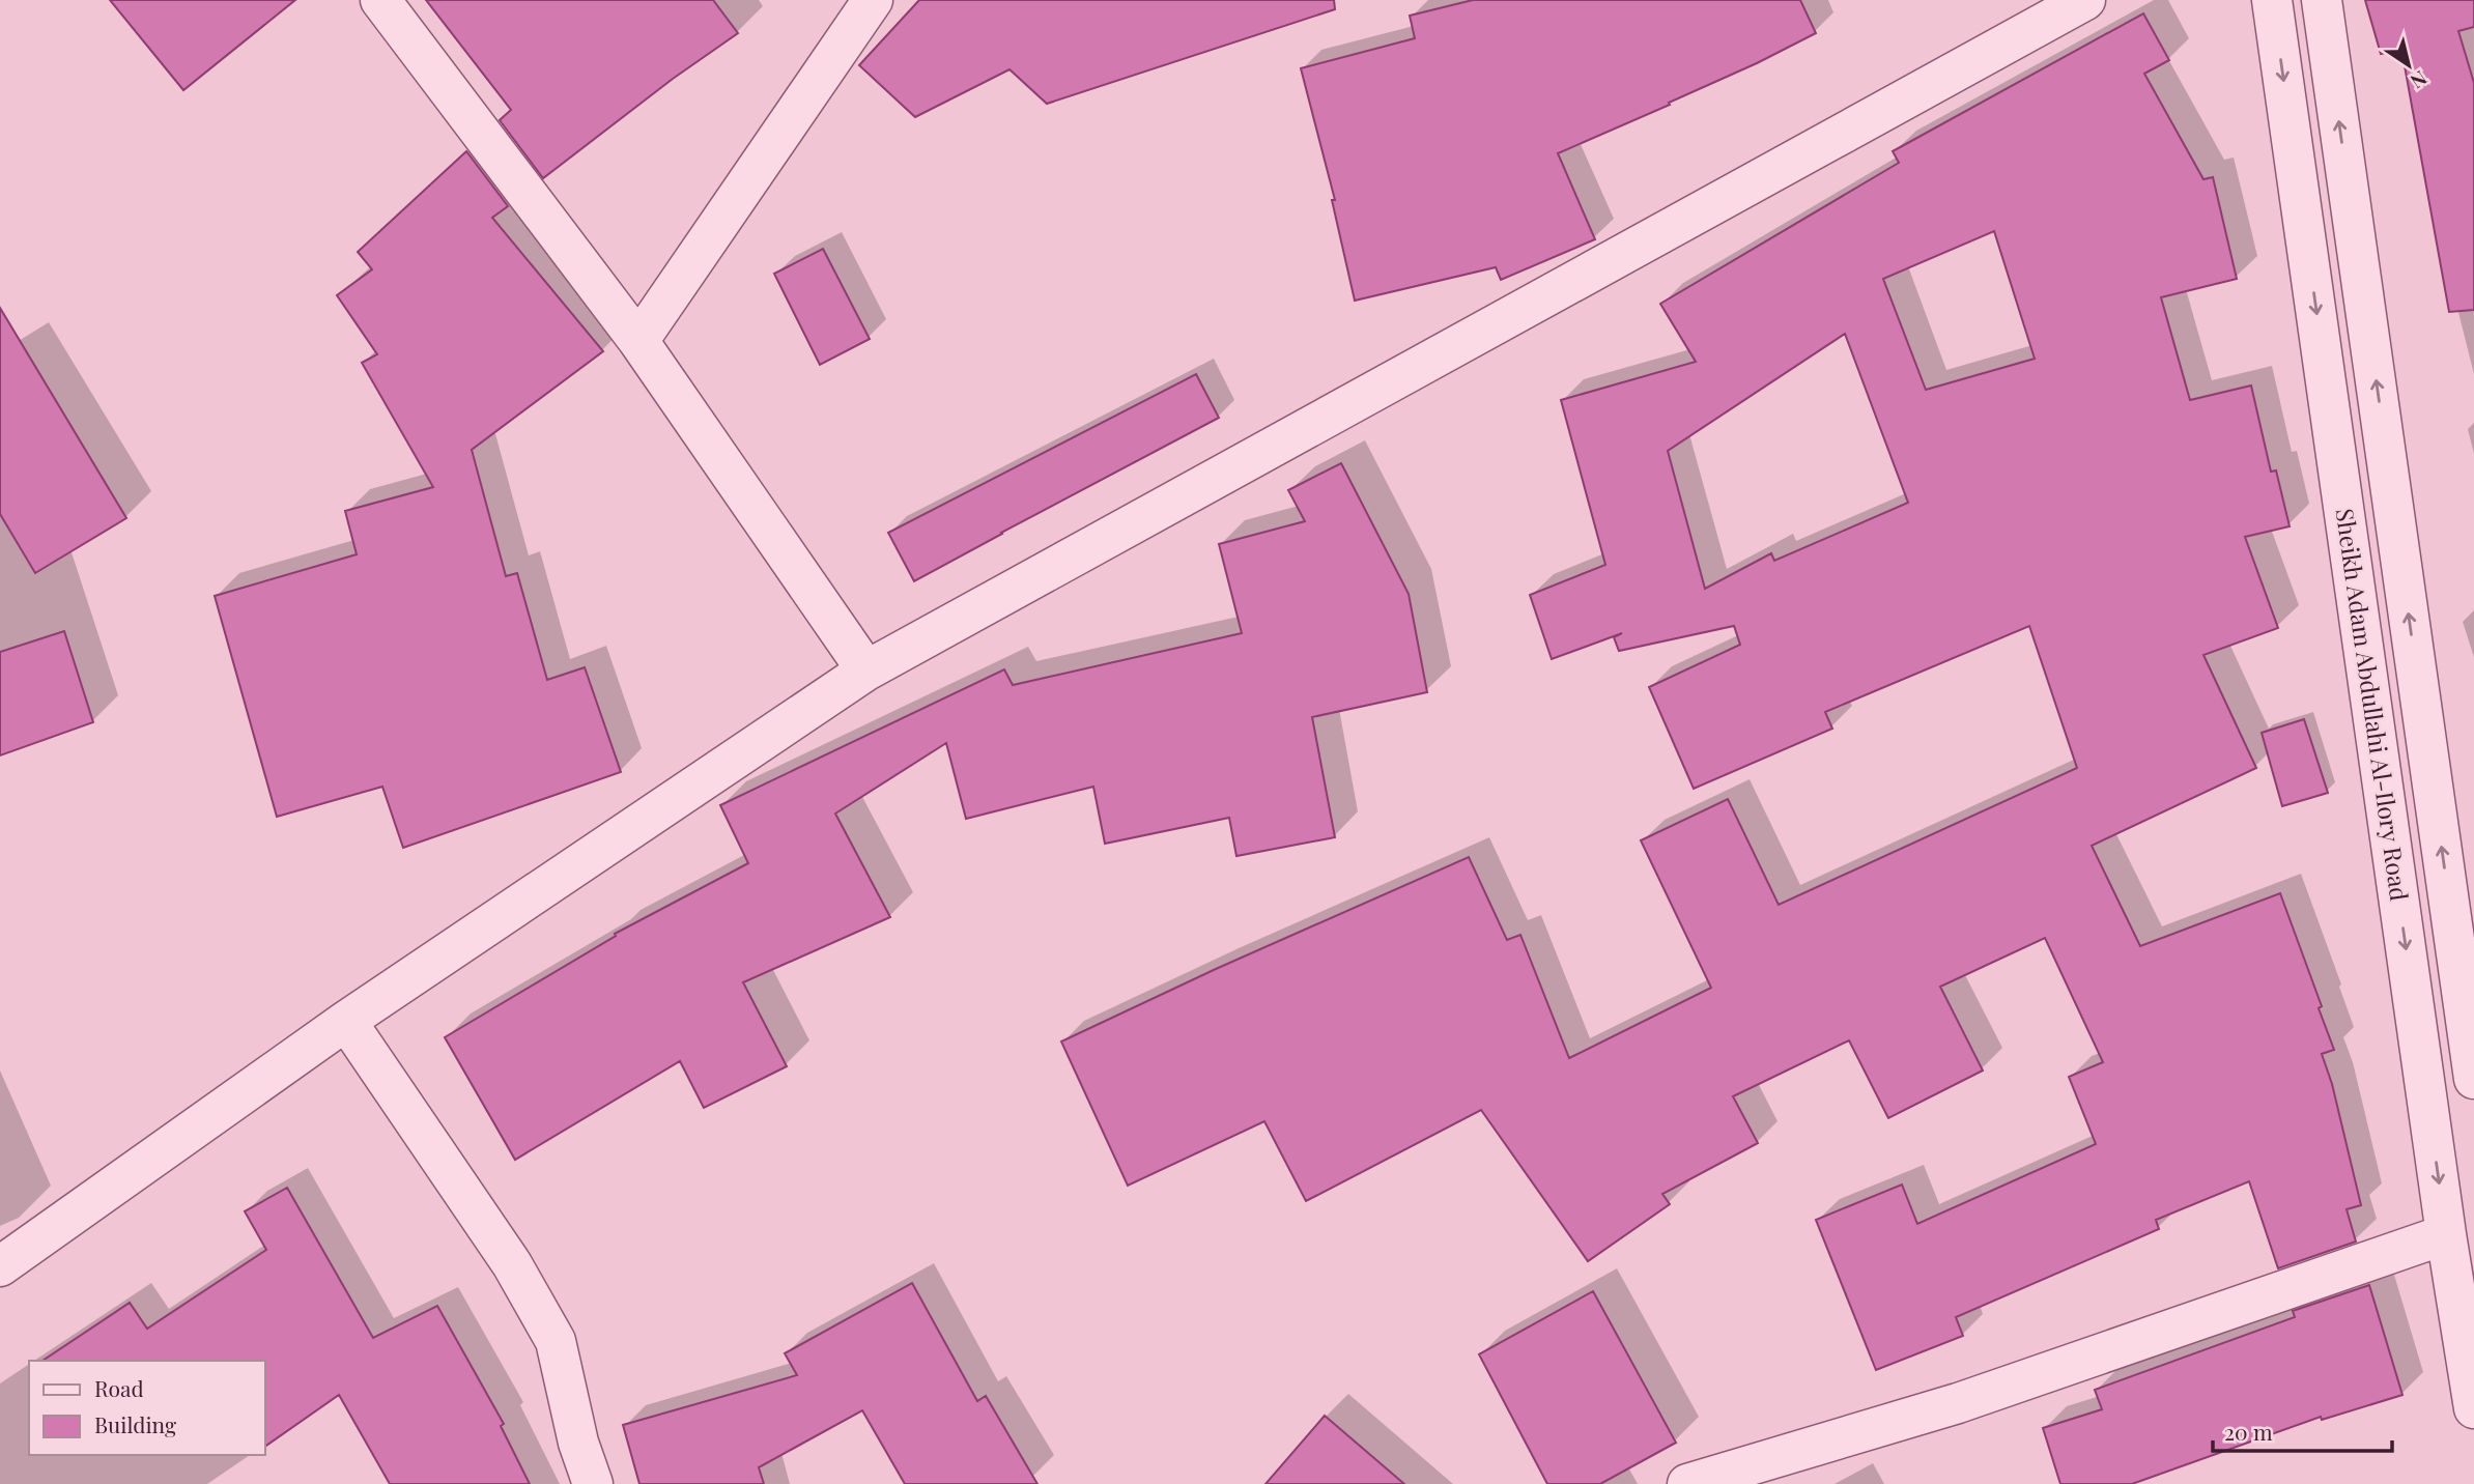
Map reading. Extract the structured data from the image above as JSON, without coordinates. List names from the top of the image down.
{
  "streets": {
    "street": ["Sheikh Adam Abdullahi Al-Ilory Road"]
  },
  "legend": ["Road", "Building"],
  "scale_bar": "20 m",
  "north": "bottom right"
}
